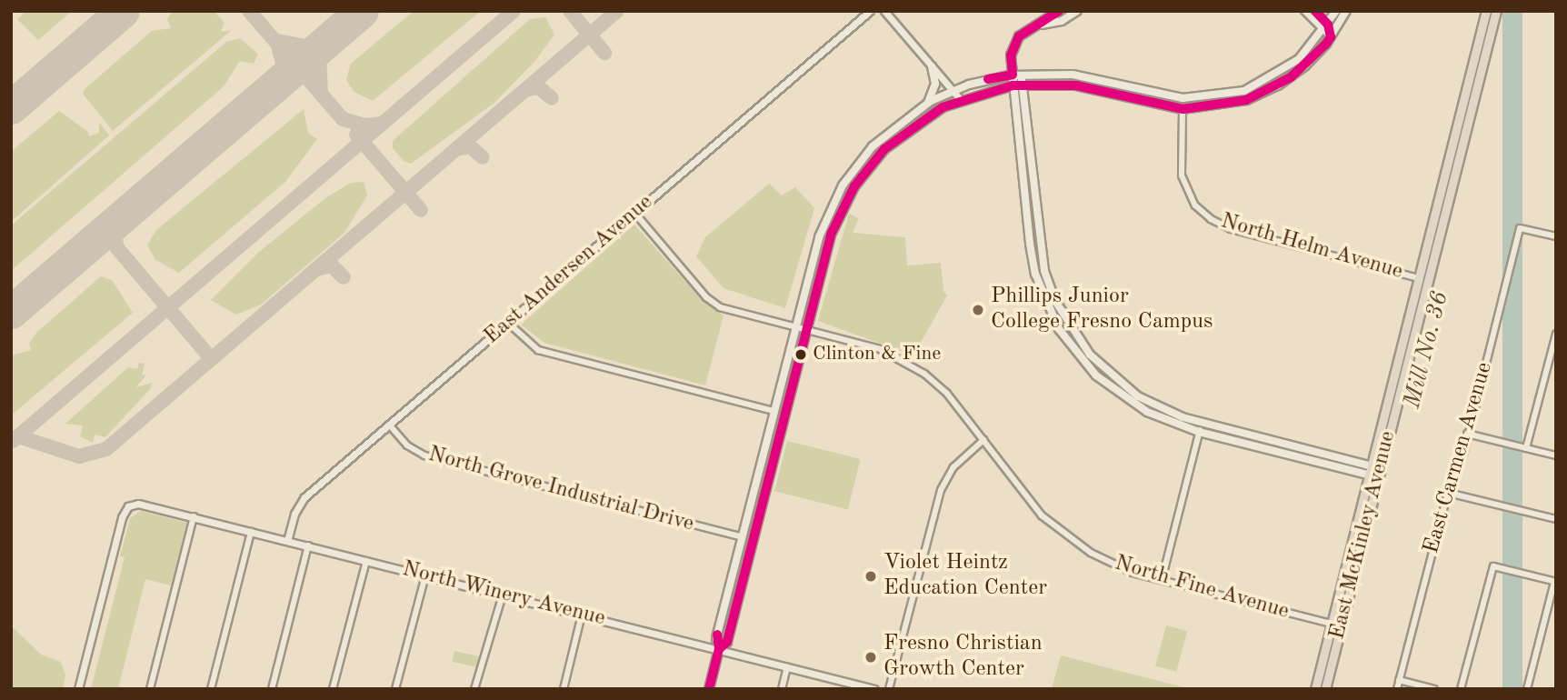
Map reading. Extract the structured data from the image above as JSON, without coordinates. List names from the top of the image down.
{
  "streets": {
    "main road": ["East McKinley Avenue"],
    "street": [
      "North Helm Avenue",
      "East Andersen Avenue",
      "East Carmen Avenue",
      "North Grove Industrial Drive",
      "North Fine Avenue",
      "North Winery Avenue"
    ]
  },
  "crossings": [
    ["North Helm Avenue", "East McKinley Avenue"],
    ["East Andersen Avenue", "North Grove Industrial Drive"],
    ["East Andersen Avenue", "North Fine Avenue"],
    ["East Andersen Avenue", "North Winery Avenue"],
    ["East McKinley Avenue", "North Fine Avenue"]
  ],
  "water": ["Mill No. 36"],
  "places": [
    "Phillips Junior College Fresno Campus",
    "Clinton & Fine",
    "Violet Heintz Education Center",
    "Fresno Christian Growth Center"
  ]
}
